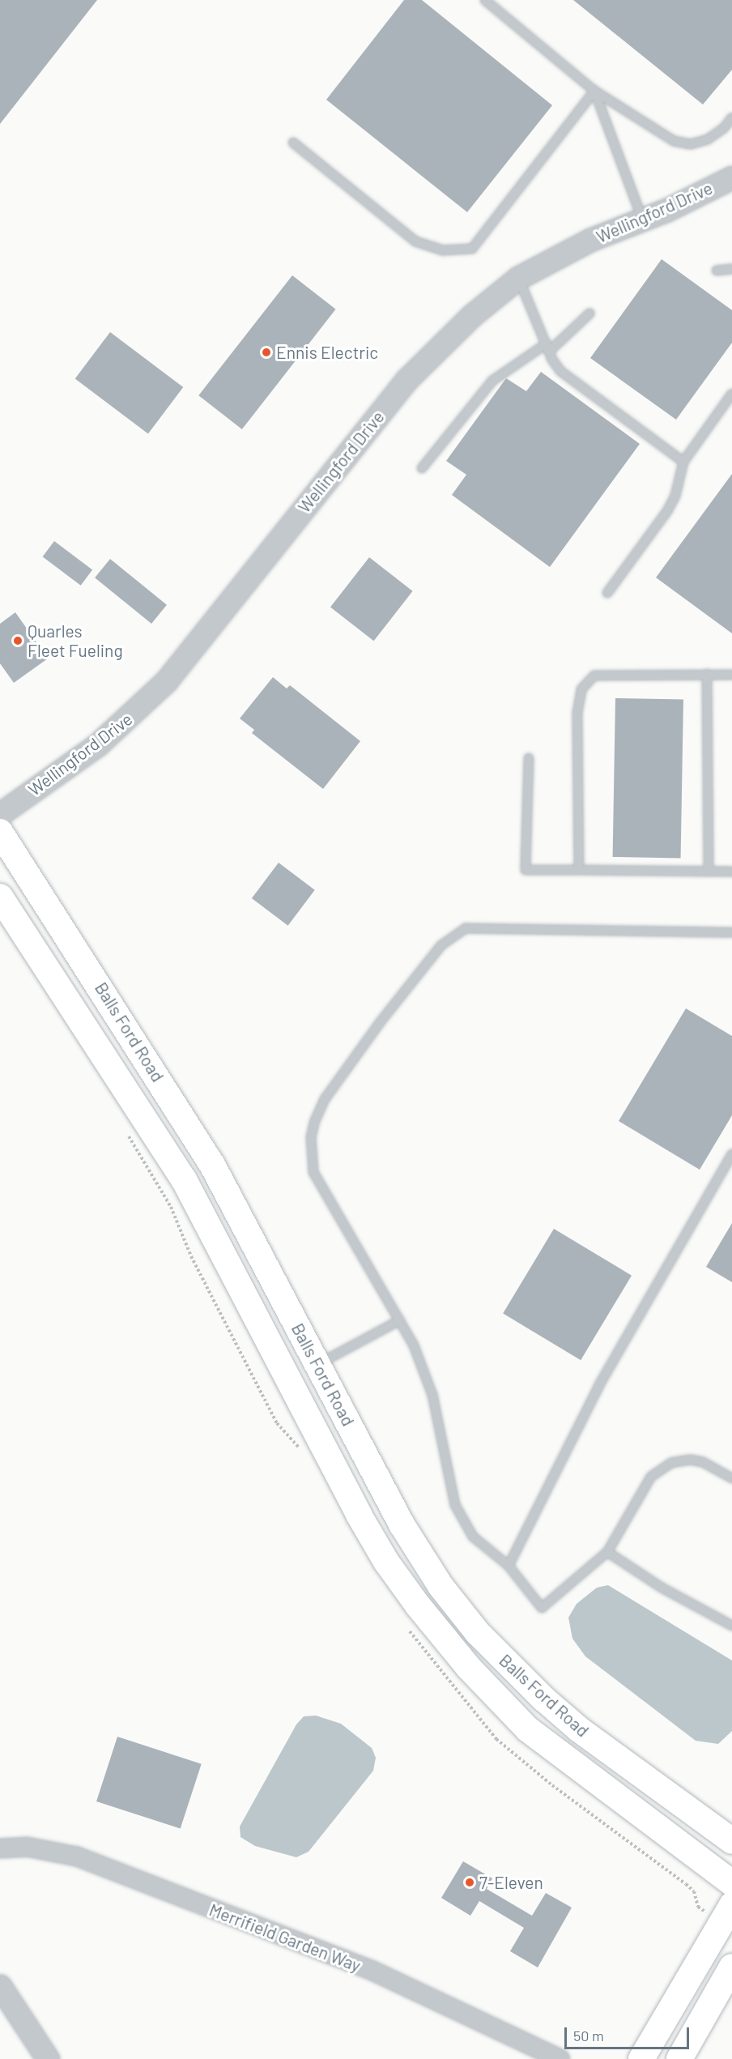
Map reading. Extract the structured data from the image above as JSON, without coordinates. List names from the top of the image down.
{
  "streets": {
    "main road": ["Balls Ford Road"],
    "street": ["Wellingford Drive", "Merrifield Garden Way"]
  },
  "places": ["Ennis Electric", "Quarles Fleet Fueling", "7-Eleven"],
  "scale_bar": "50 m"
}
